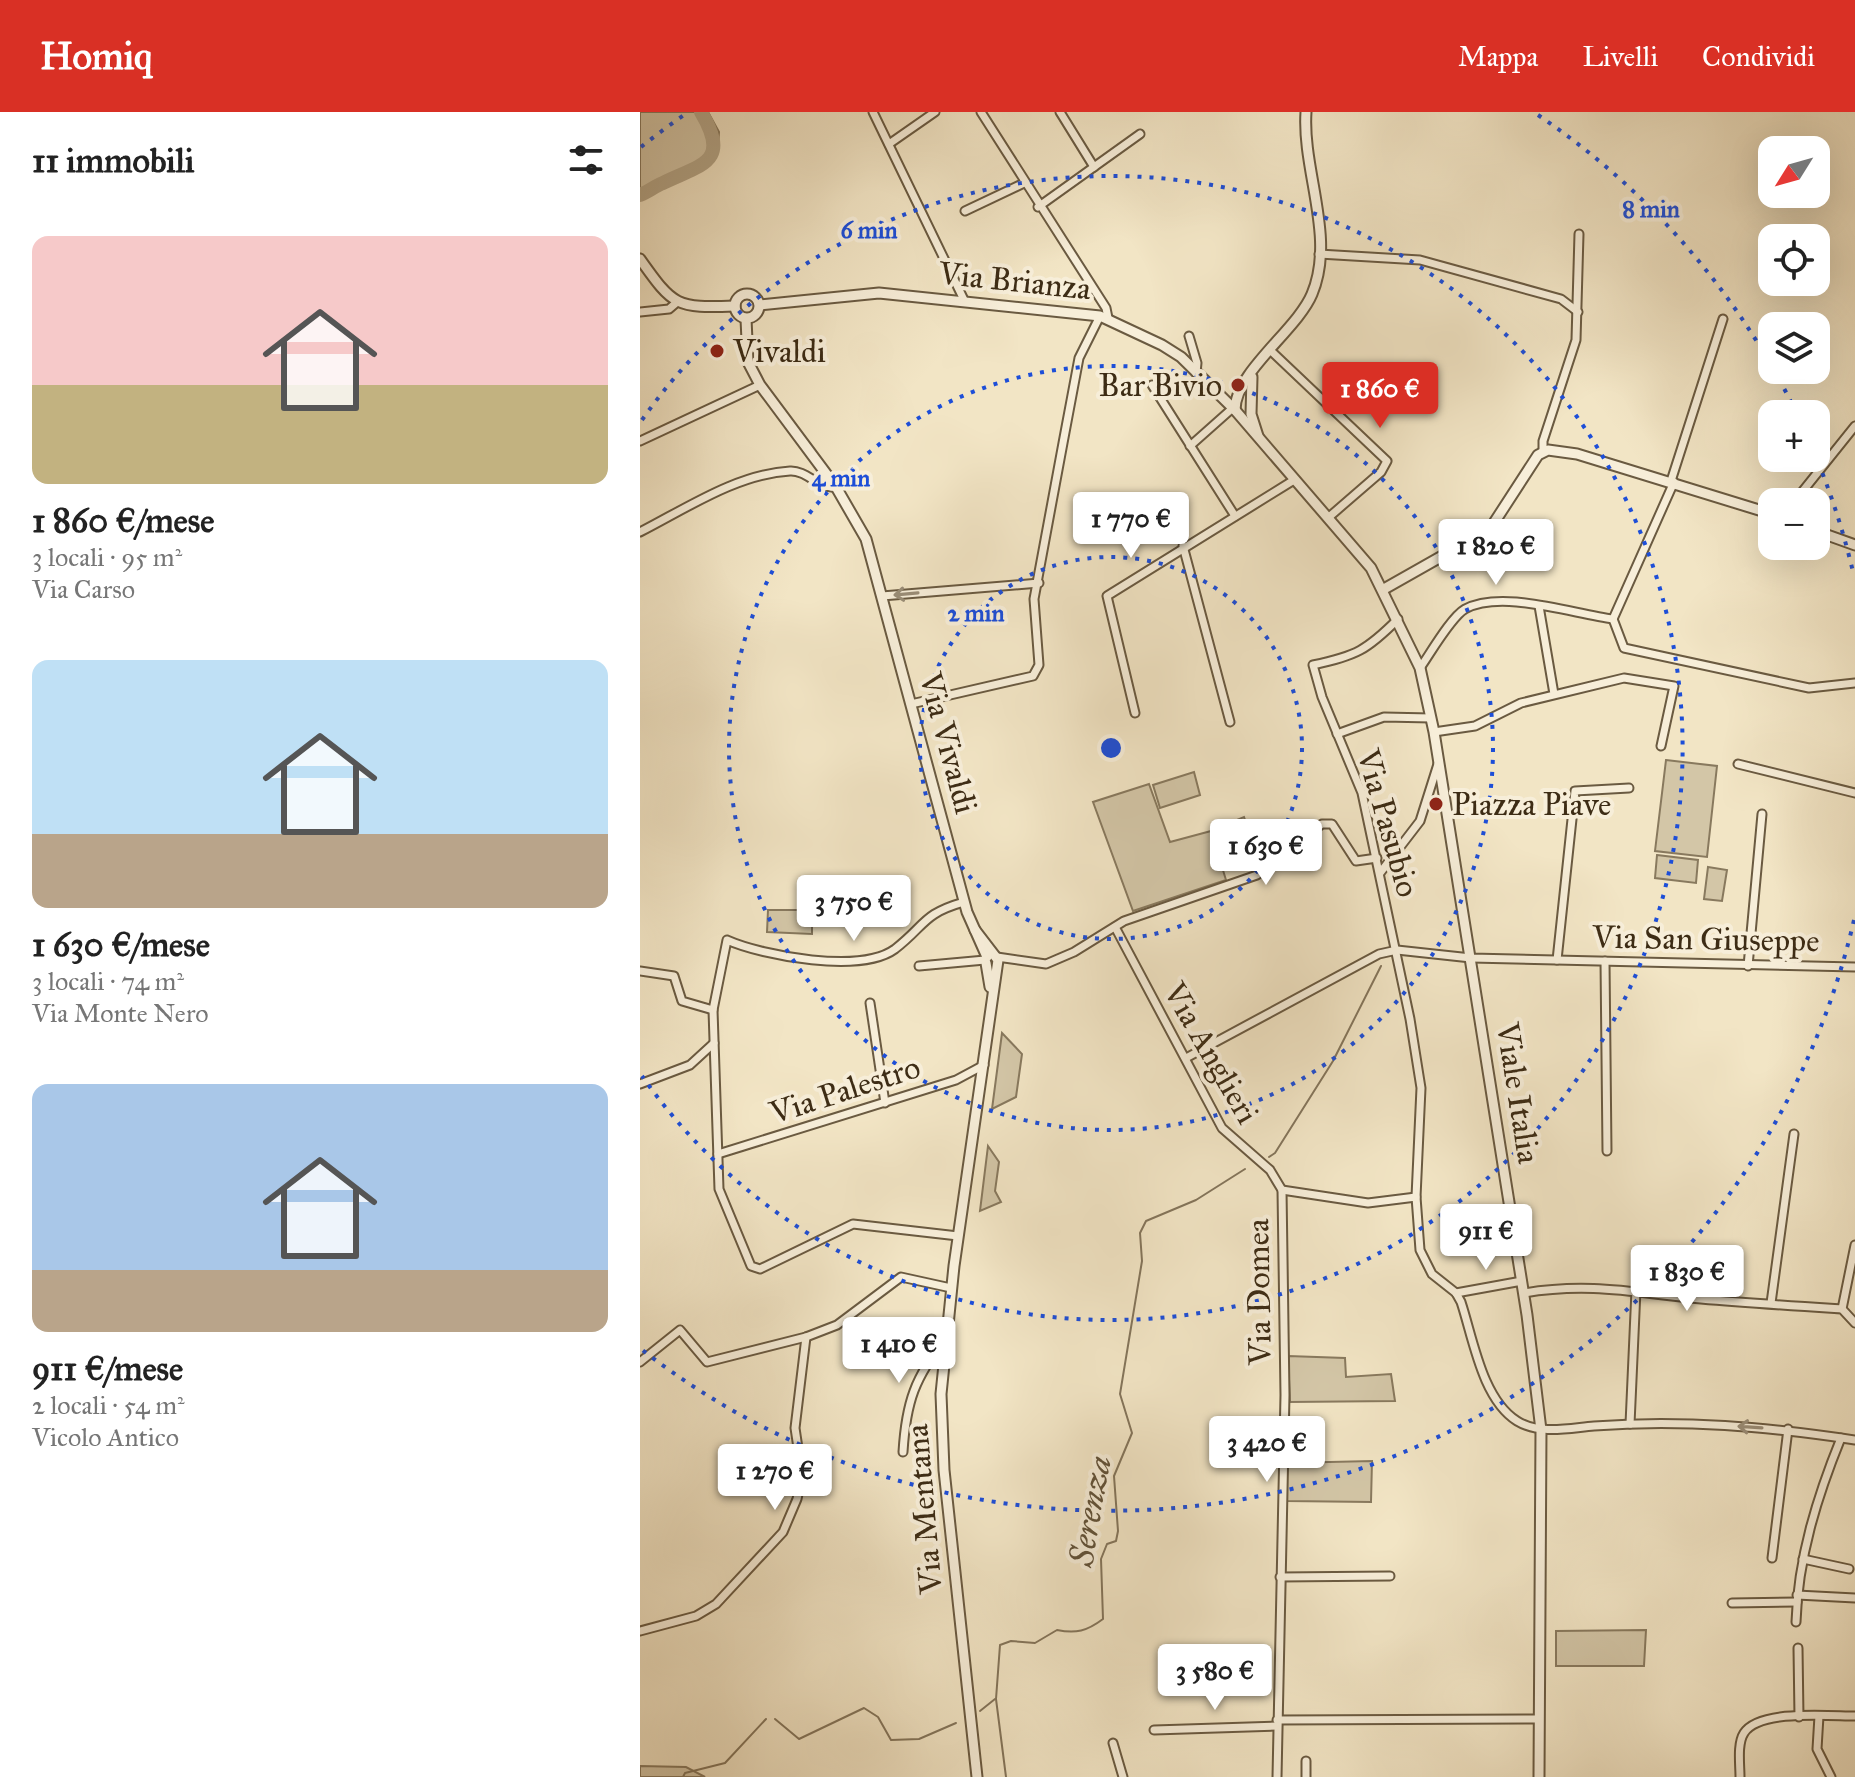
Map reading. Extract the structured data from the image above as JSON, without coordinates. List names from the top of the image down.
{
  "streets": {
    "street": [
      "Via Brianza",
      "Via Vivaldi",
      "Via Pasubio",
      "Via San Giuseppe",
      "Via Anglieri",
      "Via Palestro",
      "Viale Italia",
      "Via Domea",
      "Via Mentana"
    ]
  },
  "crossings": [
    ["Via Brianza", "Via Vivaldi"],
    ["Via Brianza", "Via Pasubio"],
    ["Via Vivaldi", "Via Mentana"],
    ["Via Pasubio", "Via San Giuseppe"],
    ["Via San Giuseppe", "Viale Italia"],
    ["Via Anglieri", "Via Domea"],
    ["Via Palestro", "Via Mentana"]
  ],
  "water": ["Serenza"],
  "places": ["Vivaldi", "Bar Bivio", "Piazza Piave"],
  "north": "bottom left",
  "page": {
    "header": "Homiq",
    "nav": ["Mappa", "Livelli", "Condividi"],
    "heading": "11 immobili",
    "map_buttons": ["+", "−"],
    "list": [
      {
        "name": "1 860 €/mese",
        "note": "3 locali · 95 m² · Via Carso"
      },
      {
        "name": "1 630 €/mese",
        "note": "3 locali · 74 m² · Via Monte Nero"
      },
      {
        "name": "911 €/mese",
        "note": "2 locali · 54 m² · Vicolo Antico"
      }
    ],
    "price": [
      "1 860 €",
      "1 770 €",
      "1 820 €",
      "1 630 €",
      "3 750 €",
      "911 €",
      "1 830 €",
      "1 410 €",
      "3 420 €",
      "1 270 €",
      "3 580 €"
    ]
  },
  "rings": [
    "8 min",
    "6 min",
    "4 min",
    "2 min"
  ]
}
